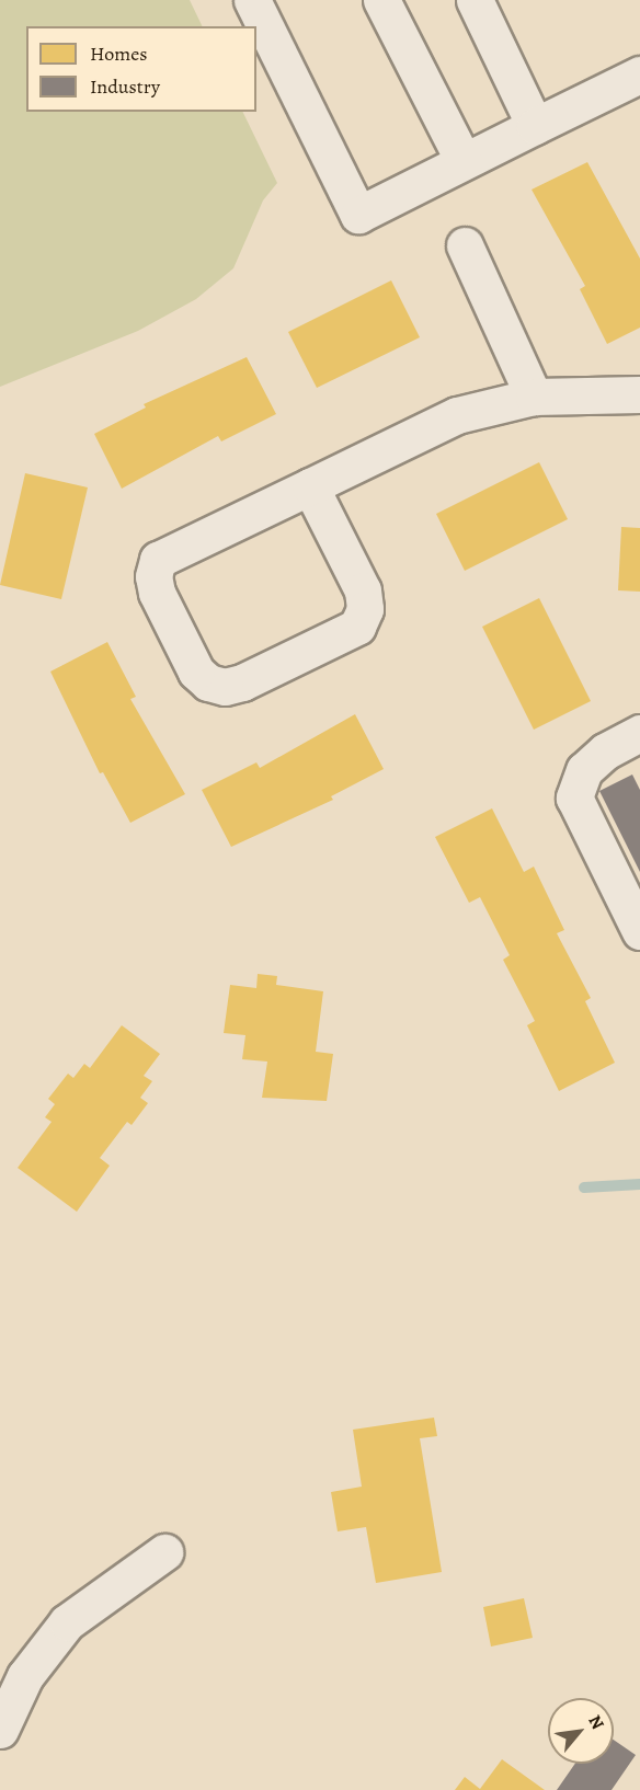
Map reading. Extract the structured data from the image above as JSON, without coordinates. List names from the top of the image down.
{
  "legend": ["Homes", "Industry"],
  "north": "top right"
}
